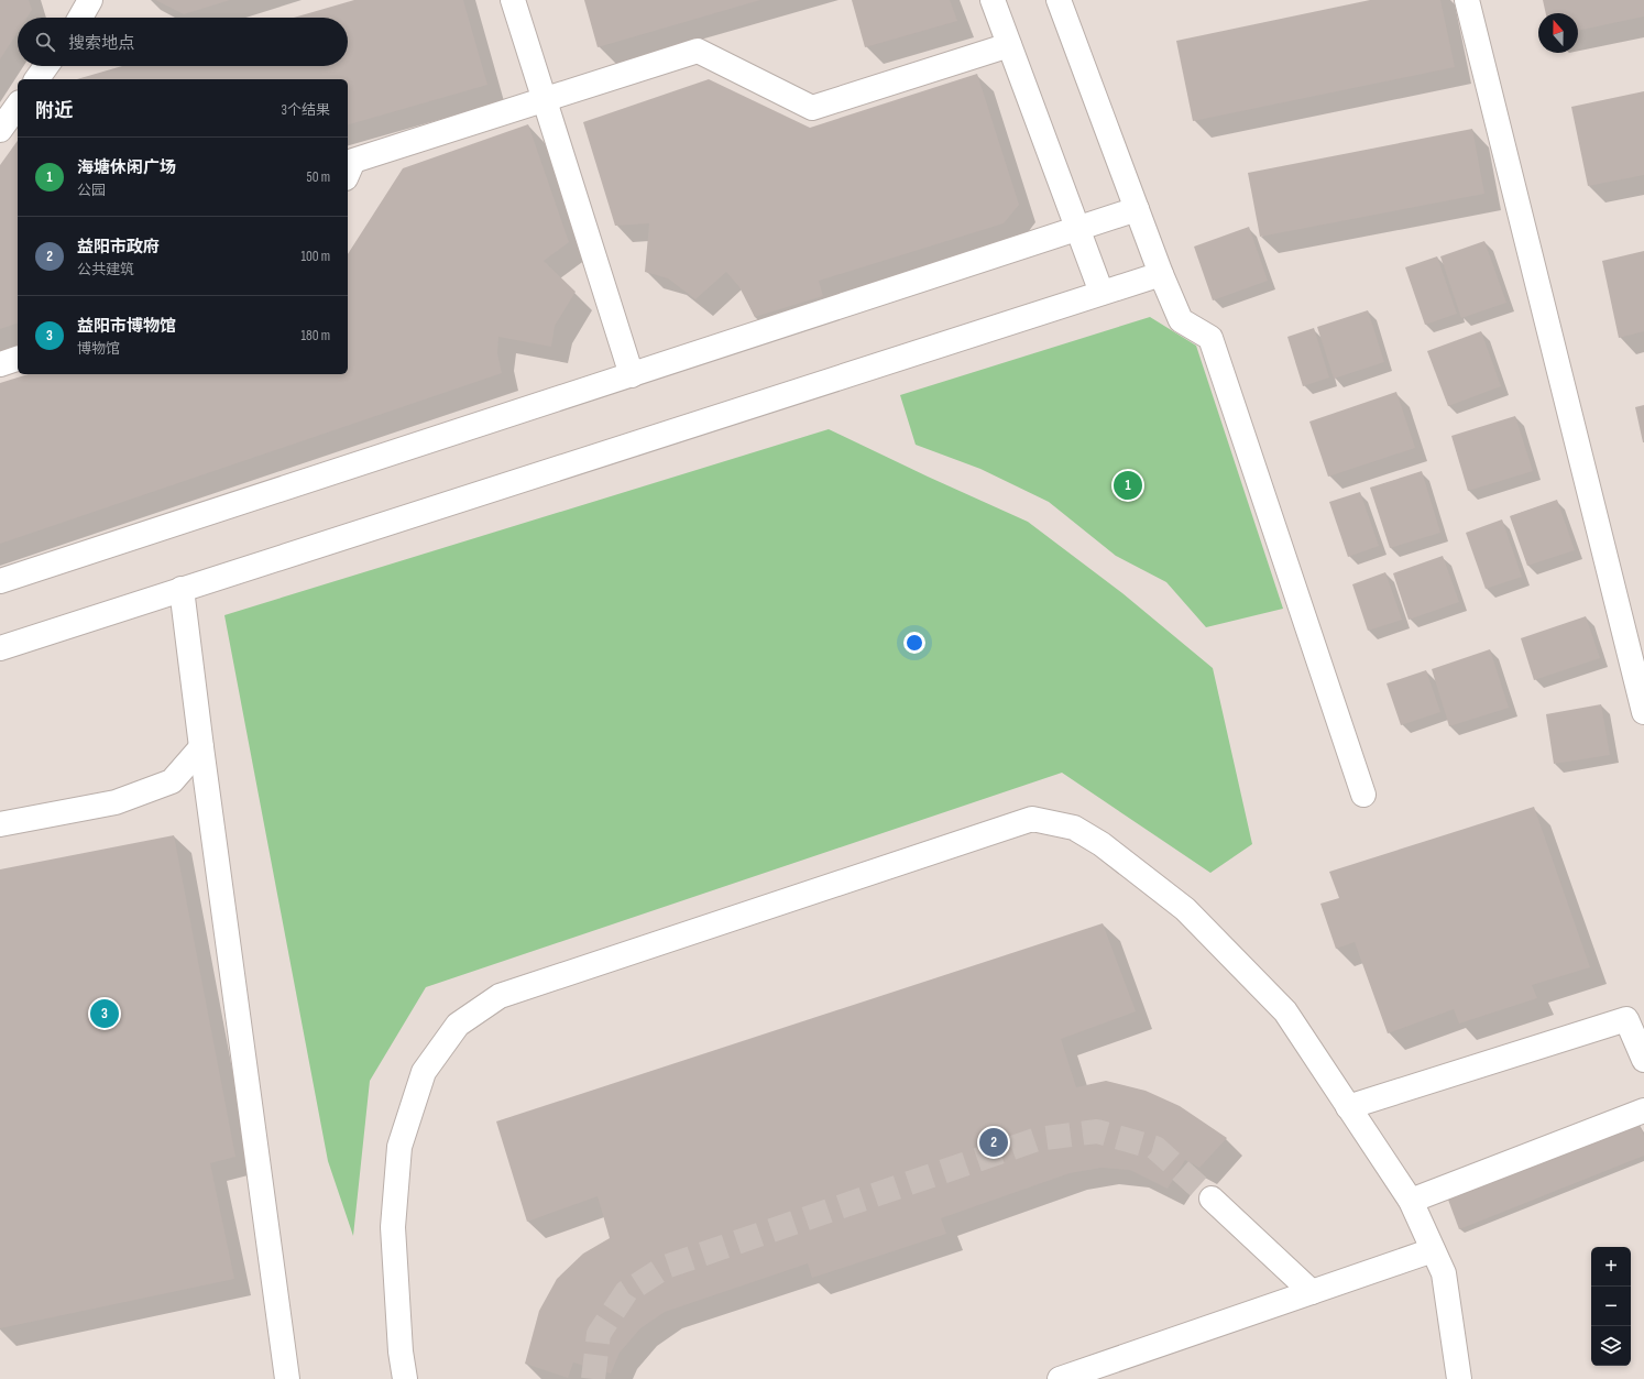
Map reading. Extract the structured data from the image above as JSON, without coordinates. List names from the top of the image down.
{
  "north": "top",
  "page": {
    "search": "搜索地点",
    "heading": ["附近", "3个结果"],
    "list": [
      {
        "mark": "1",
        "name": "海塘休闲广场",
        "note": "公园",
        "value": "50 m"
      },
      {
        "mark": "2",
        "name": "益阳市政府",
        "note": "公共建筑",
        "value": "100 m"
      },
      {
        "mark": "3",
        "name": "益阳市博物馆",
        "note": "博物馆",
        "value": "180 m"
      }
    ],
    "pins": ["1", "3", "2"],
    "map_buttons": ["+", "−"]
  }
}
